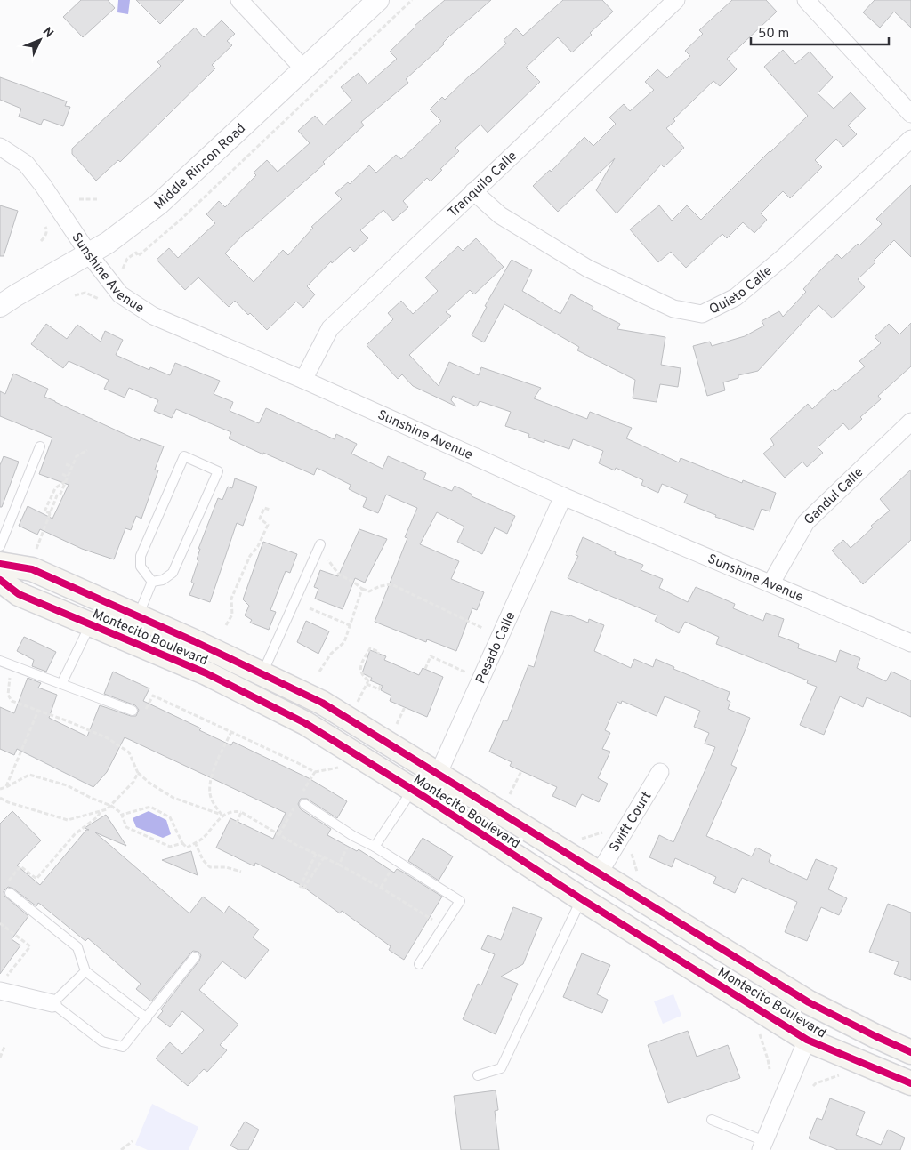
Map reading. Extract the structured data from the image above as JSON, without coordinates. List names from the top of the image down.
{
  "streets": {
    "main road": ["Montecito Boulevard"],
    "street": [
      "Middle Rincon Road",
      "Tranquilo Calle",
      "Sunshine Avenue",
      "Quieto Calle",
      "Gandul Calle",
      "Pesado Calle",
      "Swift Court"
    ]
  },
  "crossings": [
    ["Middle Rincon Road", "Sunshine Avenue"],
    ["Tranquilo Calle", "Sunshine Avenue"],
    ["Tranquilo Calle", "Quieto Calle"],
    ["Sunshine Avenue", "Gandul Calle"],
    ["Sunshine Avenue", "Pesado Calle"],
    ["Montecito Boulevard", "Pesado Calle"],
    ["Montecito Boulevard", "Swift Court"]
  ],
  "scale_bar": "50 m",
  "north": "top right"
}
